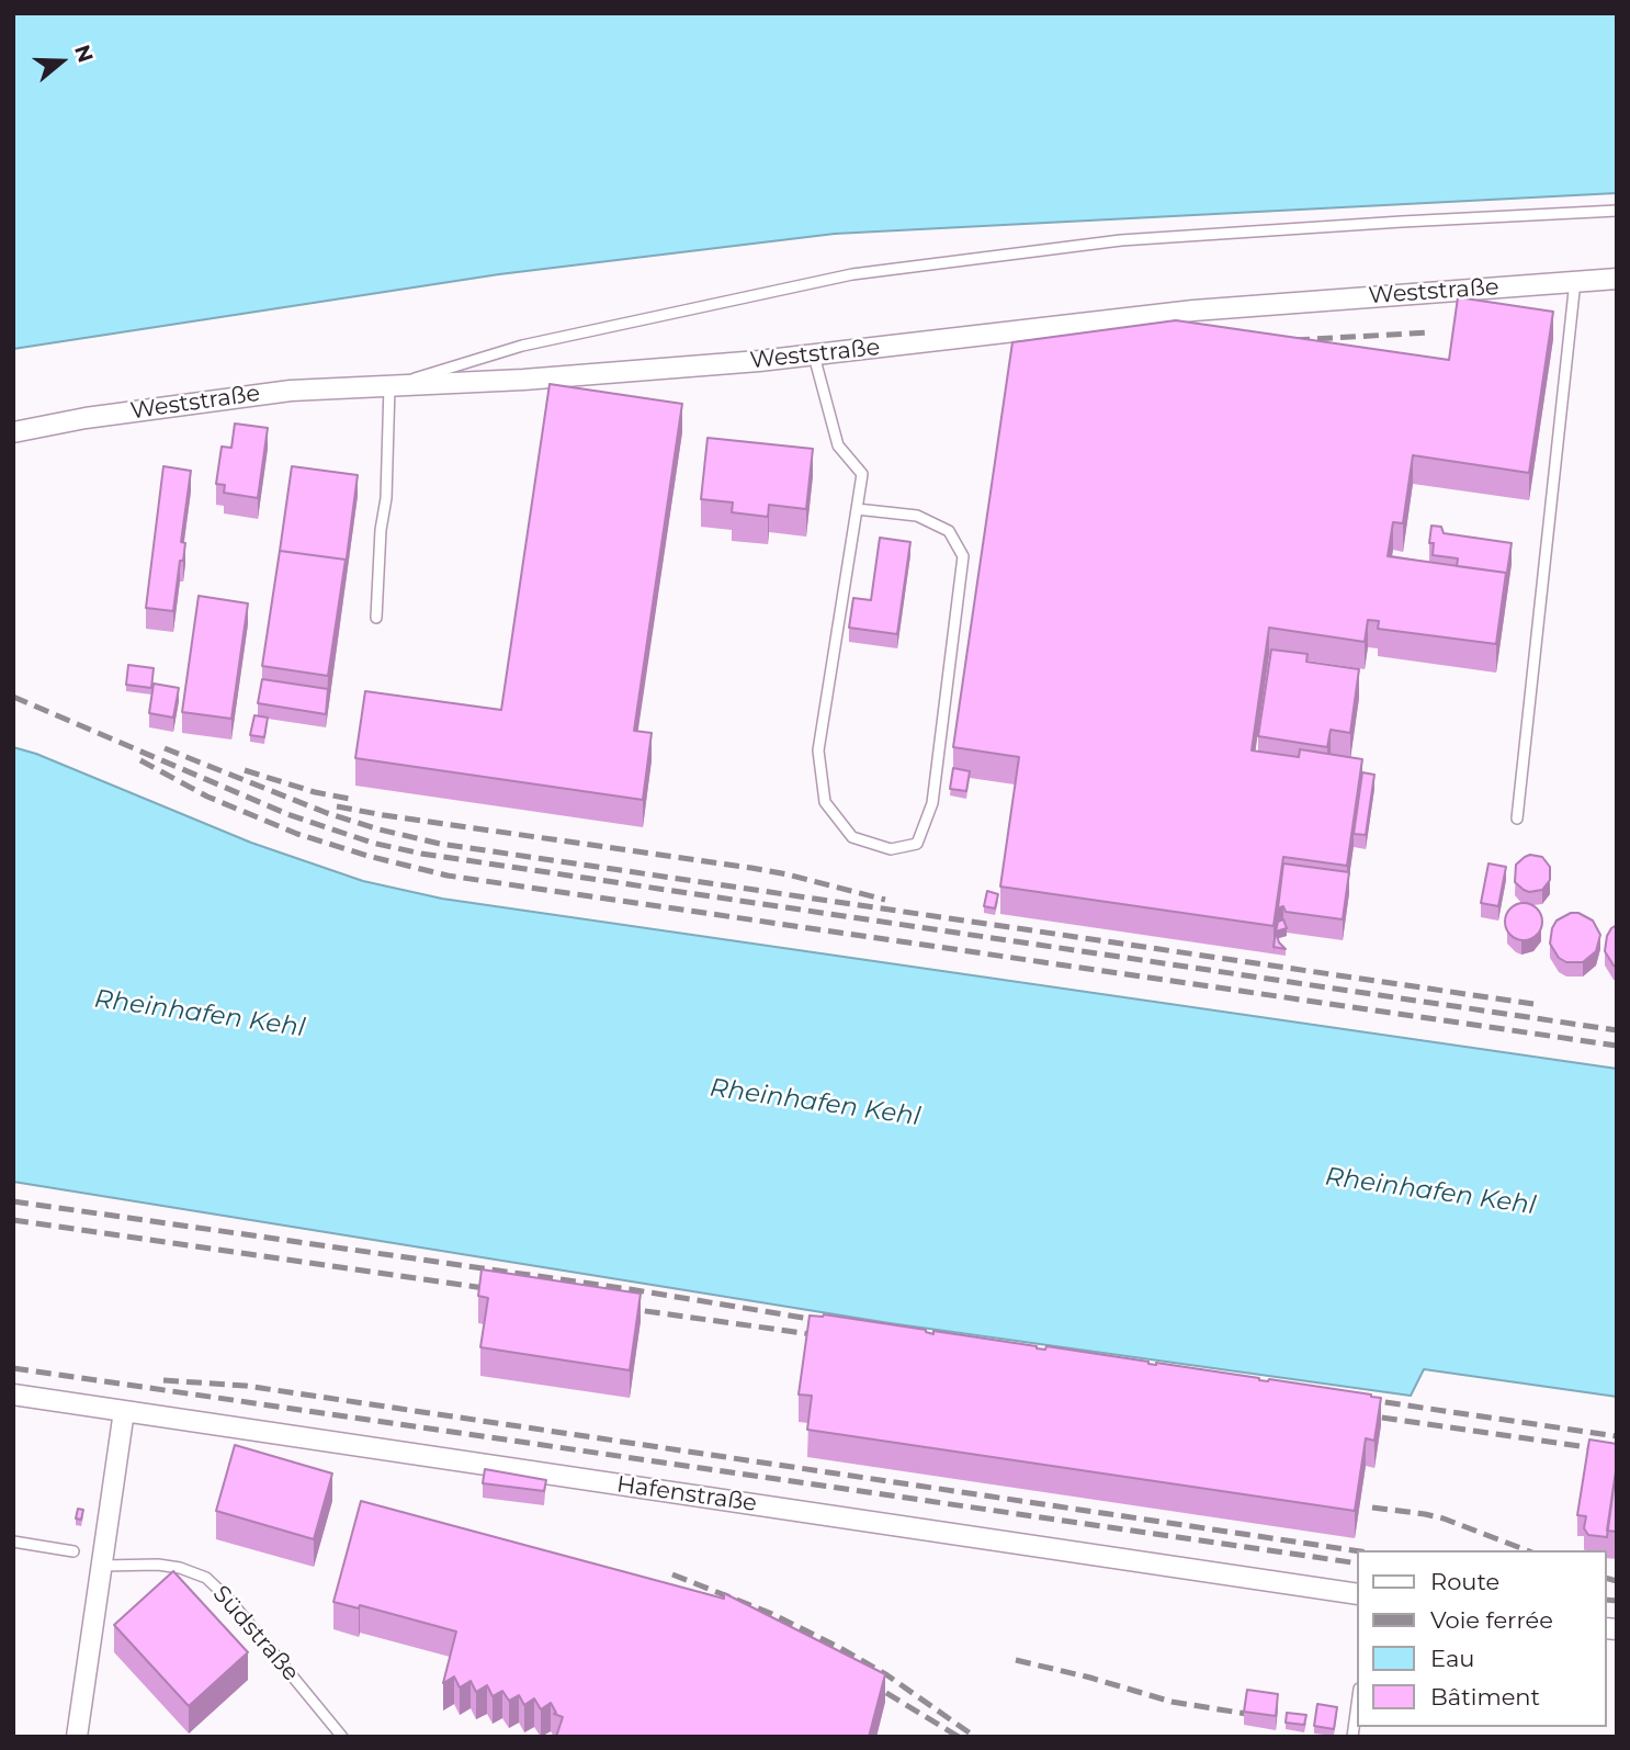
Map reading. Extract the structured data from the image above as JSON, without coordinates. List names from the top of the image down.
{
  "streets": {
    "street": ["Weststraße", "Hafenstraße"],
    "lane": ["Südstraße"]
  },
  "water": ["Rheinhafen Kehl"],
  "legend": [
    "Route",
    "Voie ferrée",
    "Eau",
    "Bâtiment"
  ],
  "north": "right"
}
